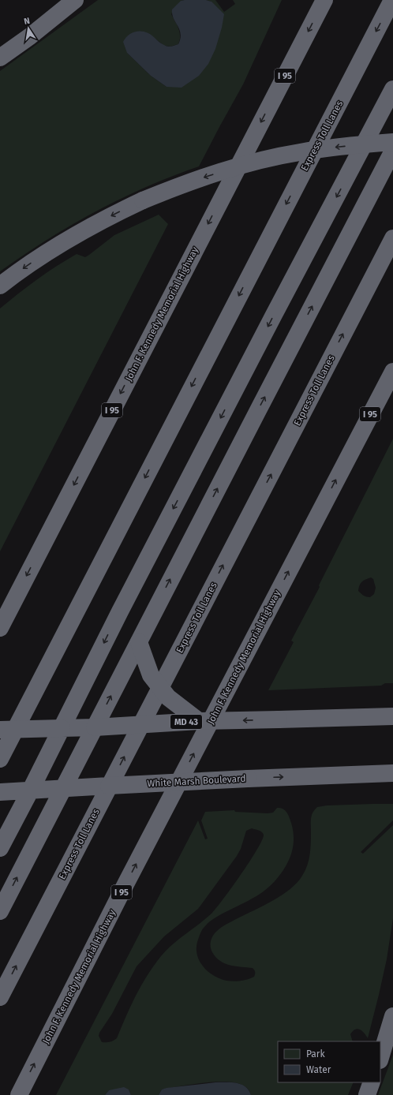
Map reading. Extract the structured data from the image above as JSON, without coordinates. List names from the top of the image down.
{
  "streets": {
    "highway": [
      "I 95",
      "Express Toll Lanes",
      "John F. Kennedy Memorial Highway",
      "MD 43",
      "White Marsh Boulevard"
    ]
  },
  "legend": ["Park", "Water"],
  "north": "top"
}
